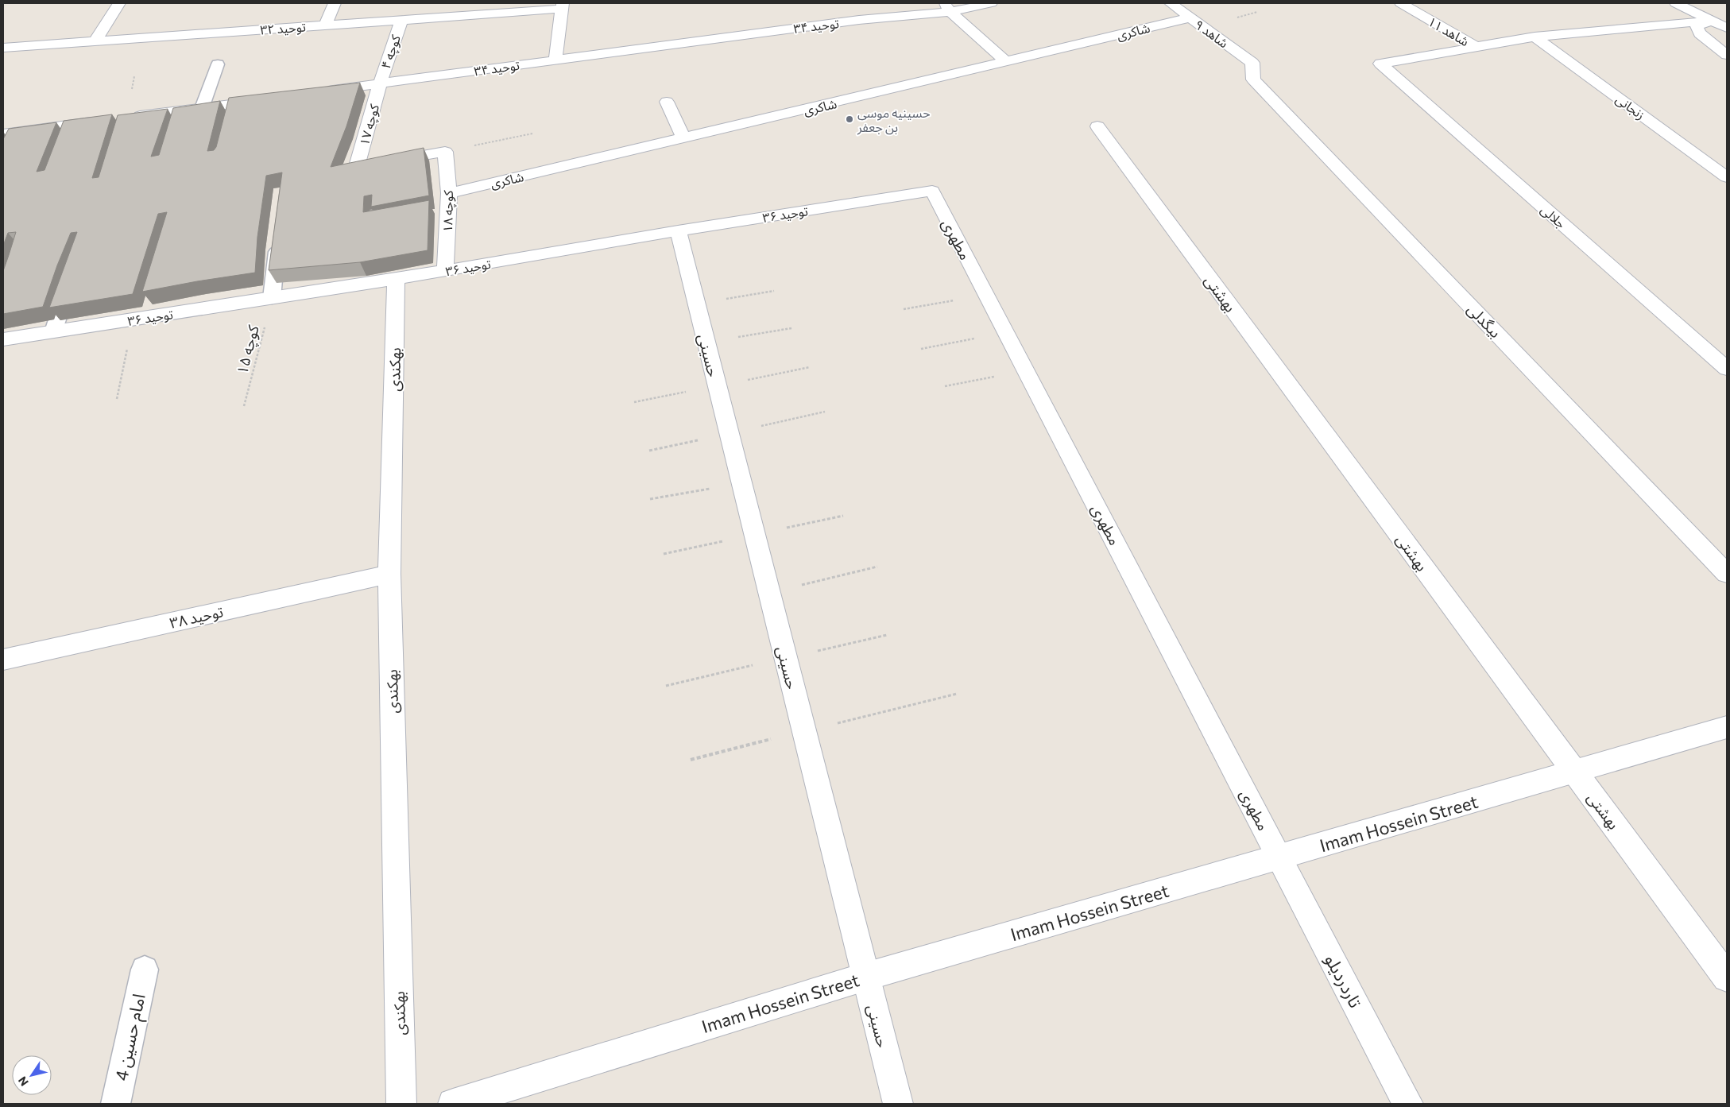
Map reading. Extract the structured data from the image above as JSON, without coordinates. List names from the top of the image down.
{
  "streets": {
    "street": [
      "توحید ۳۴",
      "توحید ۳۲",
      "شاکری",
      "شاهد ۱۱",
      "شاهد ۹",
      "کوچه ۴",
      "زنجانی",
      "کوچه ۱۷",
      "کوچه ۱۸",
      "توحید ۳۶",
      "جلالی",
      "مطهری",
      "بهشتی",
      "بیگدلی",
      "حسینی",
      "بهکندی",
      "توحید ۳۸",
      "Imam Hossein Street",
      "تاردردیلو"
    ],
    "lane": ["امام حسین 4"],
    "path": ["کوچه ۱۵"]
  },
  "crossings": [
    ["توحید ۳۴", "کوچه ۴"],
    ["توحید ۳۴", "کوچه ۱۷"],
    ["توحید ۳۲", "کوچه ۴"],
    ["شاکری", "شاهد ۹"],
    ["شاکری", "کوچه ۱۸"],
    ["شاهد ۱۱", "جلالی"],
    ["شاهد ۹", "بیگدلی"],
    ["کوچه ۴", "کوچه ۱۷"],
    ["کوچه ۱۷", "کوچه ۱۸"],
    ["کوچه ۱۸", "توحید ۳۶"],
    ["توحید ۳۶", "مطهری"],
    ["توحید ۳۶", "کوچه ۱۵"],
    ["توحید ۳۶", "حسینی"],
    ["توحید ۳۶", "بهکندی"],
    ["مطهری", "Imam Hossein Street"],
    ["مطهری", "تاردردیلو"],
    ["بهشتی", "Imam Hossein Street"],
    ["حسینی", "Imam Hossein Street"],
    ["بهکندی", "توحید ۳۸"],
    ["Imam Hossein Street", "تاردردیلو"]
  ],
  "places": ["حسینیه موسی بن جعفر"],
  "north": "bottom left"
}
